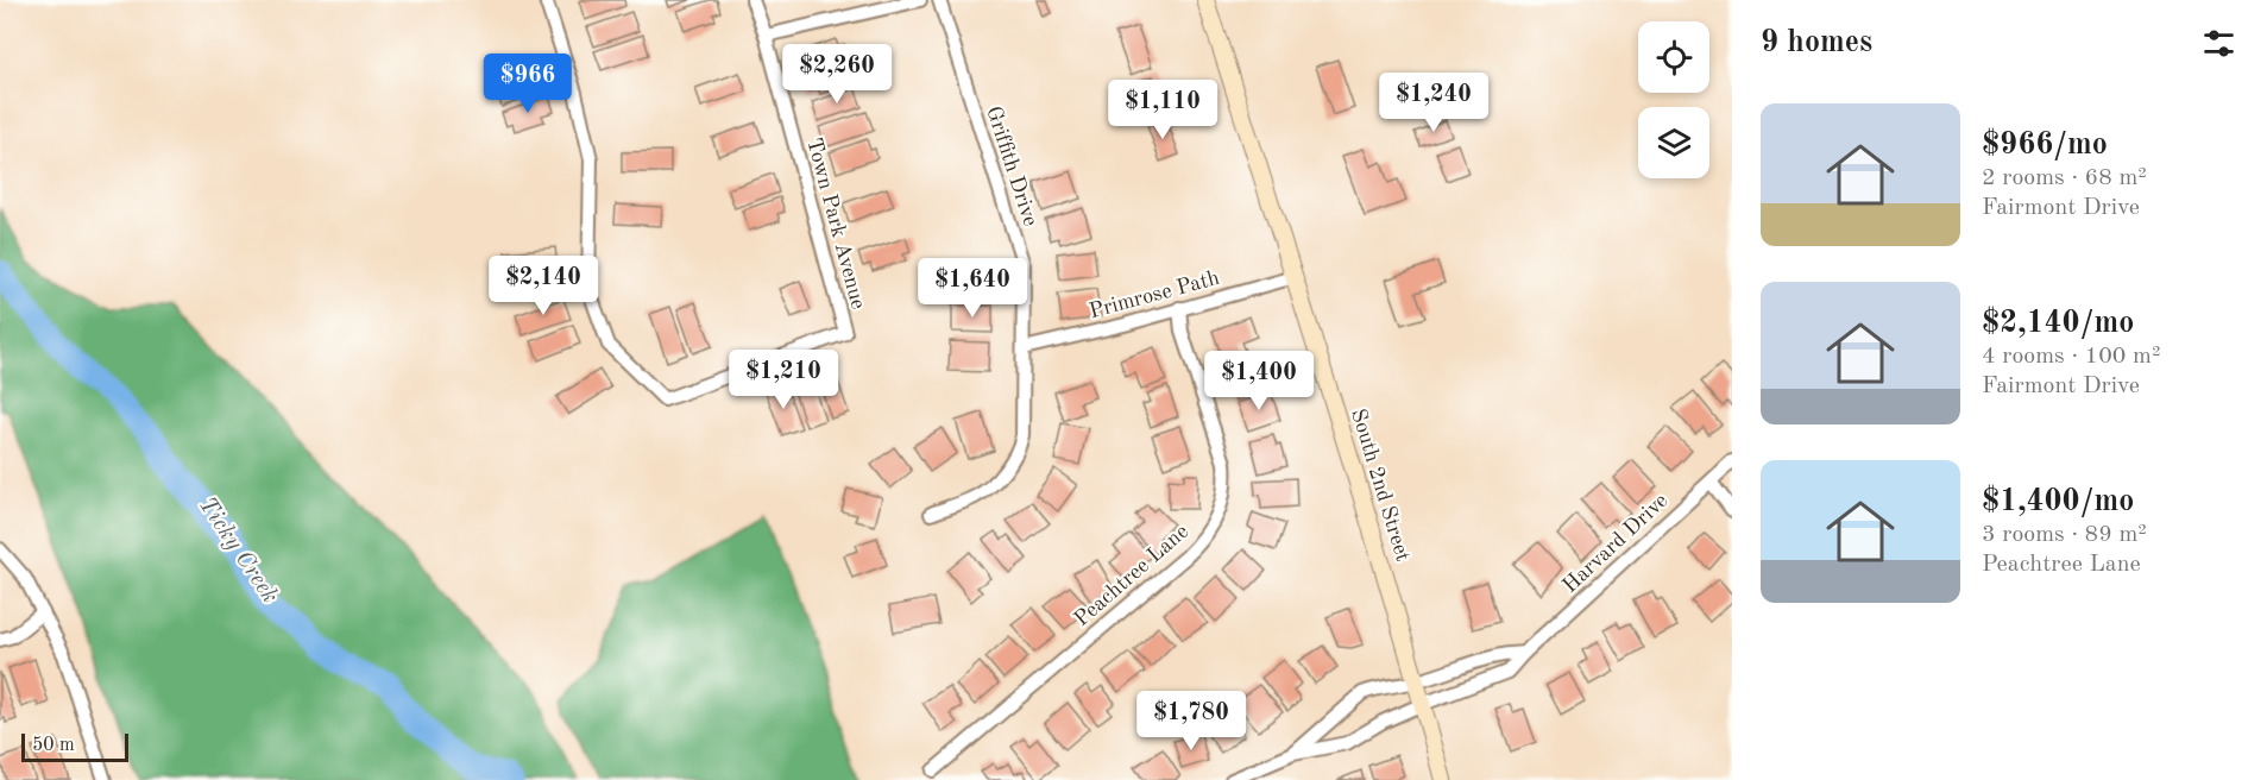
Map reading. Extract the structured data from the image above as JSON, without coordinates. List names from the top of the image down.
{
  "streets": {
    "main road": ["South 2nd Street"],
    "street": [
      "Griffith Drive",
      "Town Park Avenue",
      "Primrose Path",
      "Harvard Drive",
      "Peachtree Lane"
    ]
  },
  "crossings": [
    ["Griffith Drive", "Primrose Path"],
    ["Primrose Path", "South 2nd Street"],
    ["Primrose Path", "Peachtree Lane"],
    ["South 2nd Street", "Harvard Drive"]
  ],
  "water": ["Ticky Creek"],
  "scale_bar": "50 m",
  "page": {
    "heading": "9 homes",
    "price": [
      "$2,260",
      "$966",
      "$1,240",
      "$1,110",
      "$2,140",
      "$1,640",
      "$1,210",
      "$1,400",
      "$1,780"
    ],
    "list": [
      {
        "name": "$966/mo",
        "note": "2 rooms · 68 m² · Fairmont Drive"
      },
      {
        "name": "$2,140/mo",
        "note": "4 rooms · 100 m² · Fairmont Drive"
      },
      {
        "name": "$1,400/mo",
        "note": "3 rooms · 89 m² · Peachtree Lane"
      }
    ],
    "scale": "50 m"
  }
}
